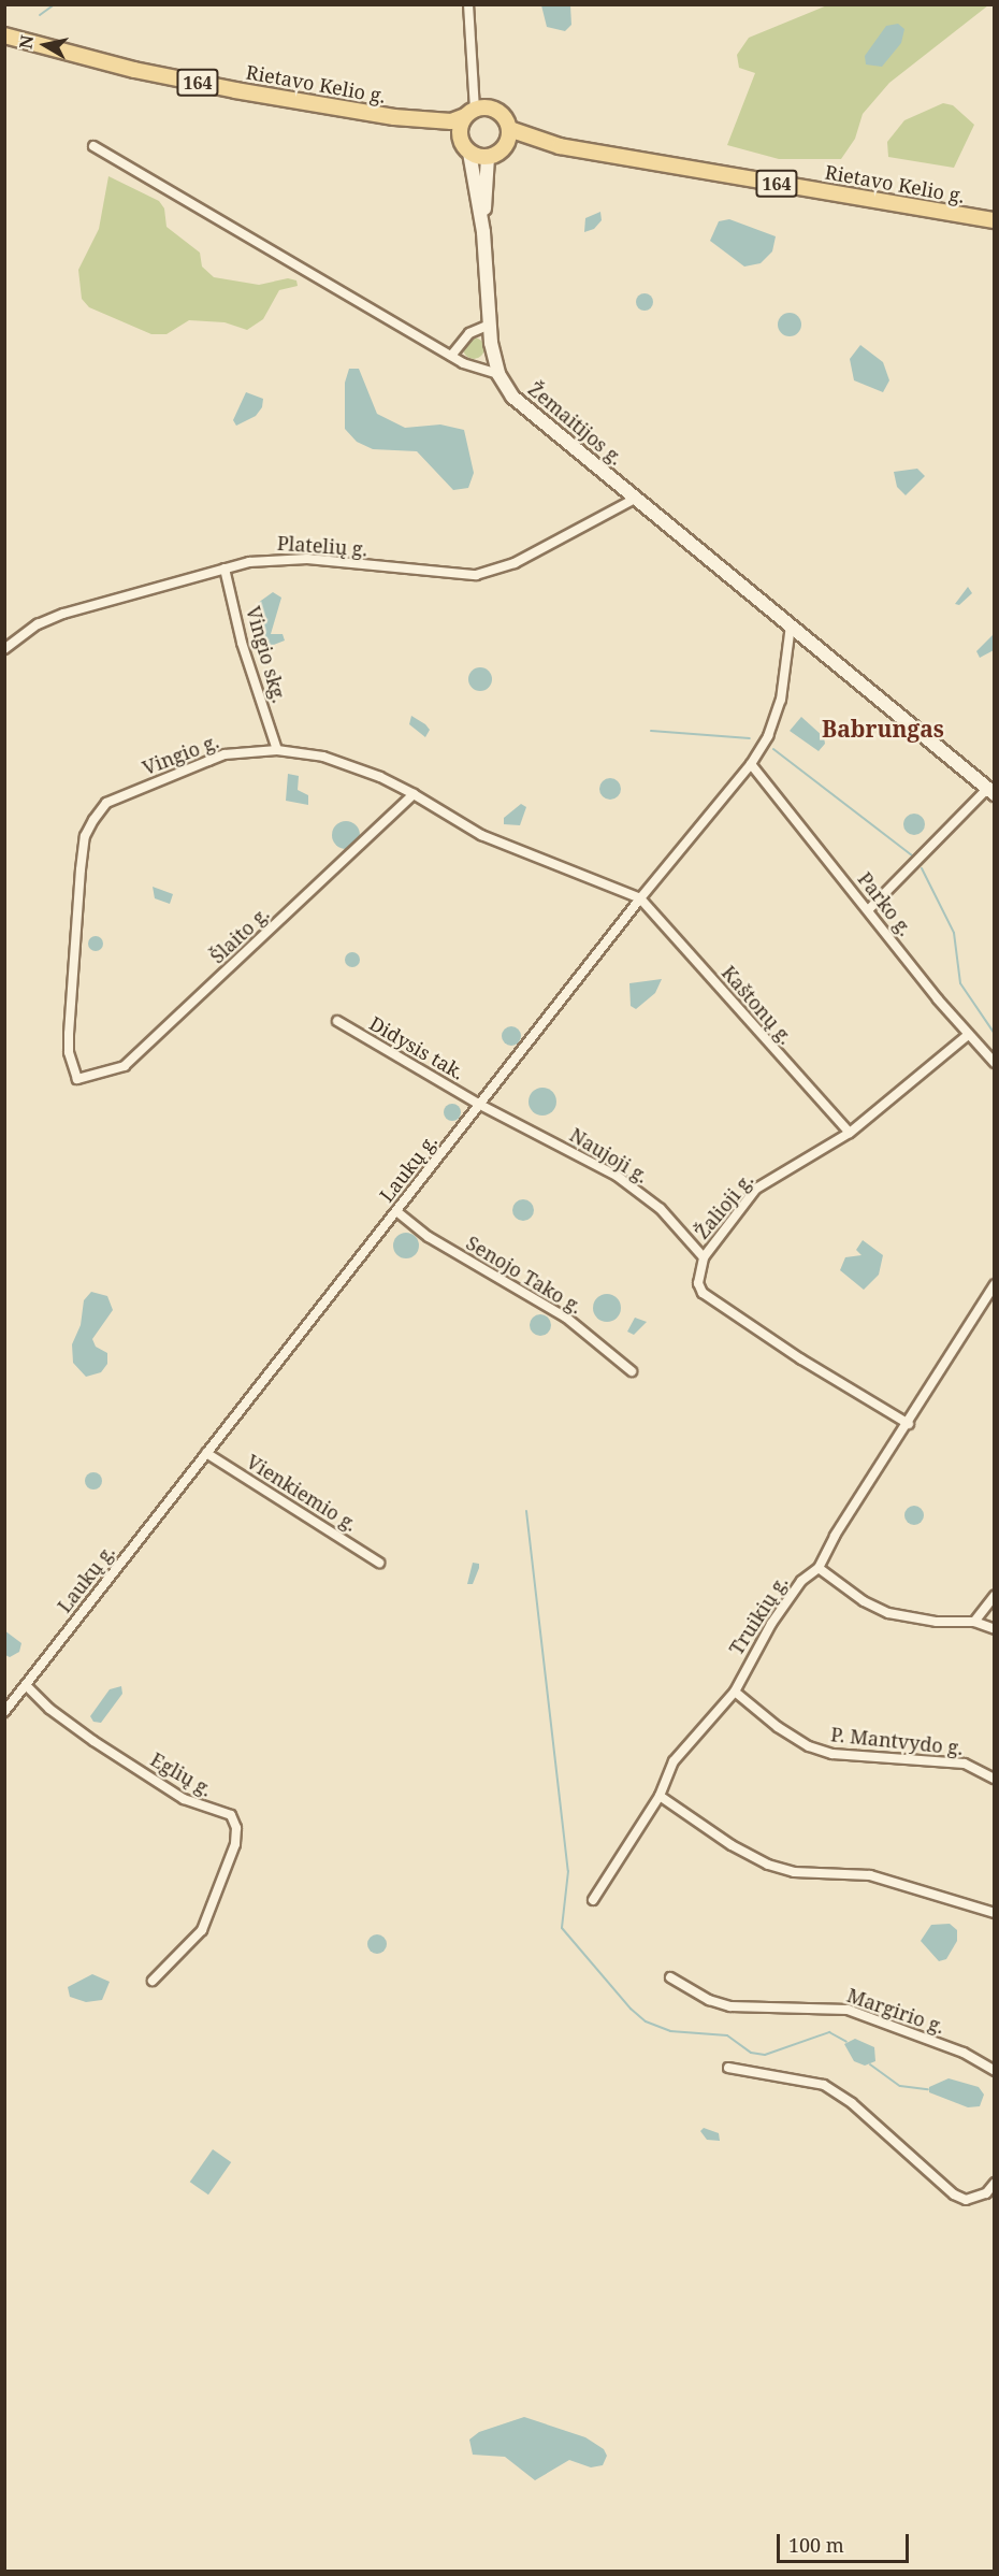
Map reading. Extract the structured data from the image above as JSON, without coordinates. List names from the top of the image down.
{
  "streets": {
    "main road": ["164", "Rietavo Kelio g.", "Žemaitijos g."],
    "street": [
      "Platelių g.",
      "Vingio skg.",
      "Vingio g.",
      "Parko g.",
      "Šlaito g.",
      "Kaštonų g.",
      "Didysis tak.",
      "Naujoji g.",
      "Laukų g.",
      "Žalioji g.",
      "Senojo Tako g.",
      "Vienkiemio g.",
      "Truikių g.",
      "P. Mantvydo g.",
      "Eglių g.",
      "Margirio g."
    ]
  },
  "crossings": [
    ["Žemaitijos g.", "Platelių g."],
    ["Žemaitijos g.", "Laukų g."],
    ["Platelių g.", "Vingio skg."],
    ["Vingio skg.", "Vingio g."],
    ["Vingio g.", "Šlaito g."],
    ["Vingio g.", "Kaštonų g."],
    ["Vingio g.", "Laukų g."],
    ["Parko g.", "Laukų g."],
    ["Parko g.", "Žalioji g."],
    ["Kaštonų g.", "Laukų g."],
    ["Kaštonų g.", "Žalioji g."],
    ["Didysis tak.", "Naujoji g."],
    ["Didysis tak.", "Laukų g."],
    ["Naujoji g.", "Laukų g."],
    ["Naujoji g.", "Žalioji g."],
    ["Laukų g.", "Senojo Tako g."],
    ["Laukų g.", "Vienkiemio g."],
    ["Laukų g.", "Eglių g."],
    ["Žalioji g.", "Truikių g."],
    ["Truikių g.", "P. Mantvydo g."]
  ],
  "districts": ["Babrungas"],
  "scale_bar": "100 m",
  "north": "left"
}
